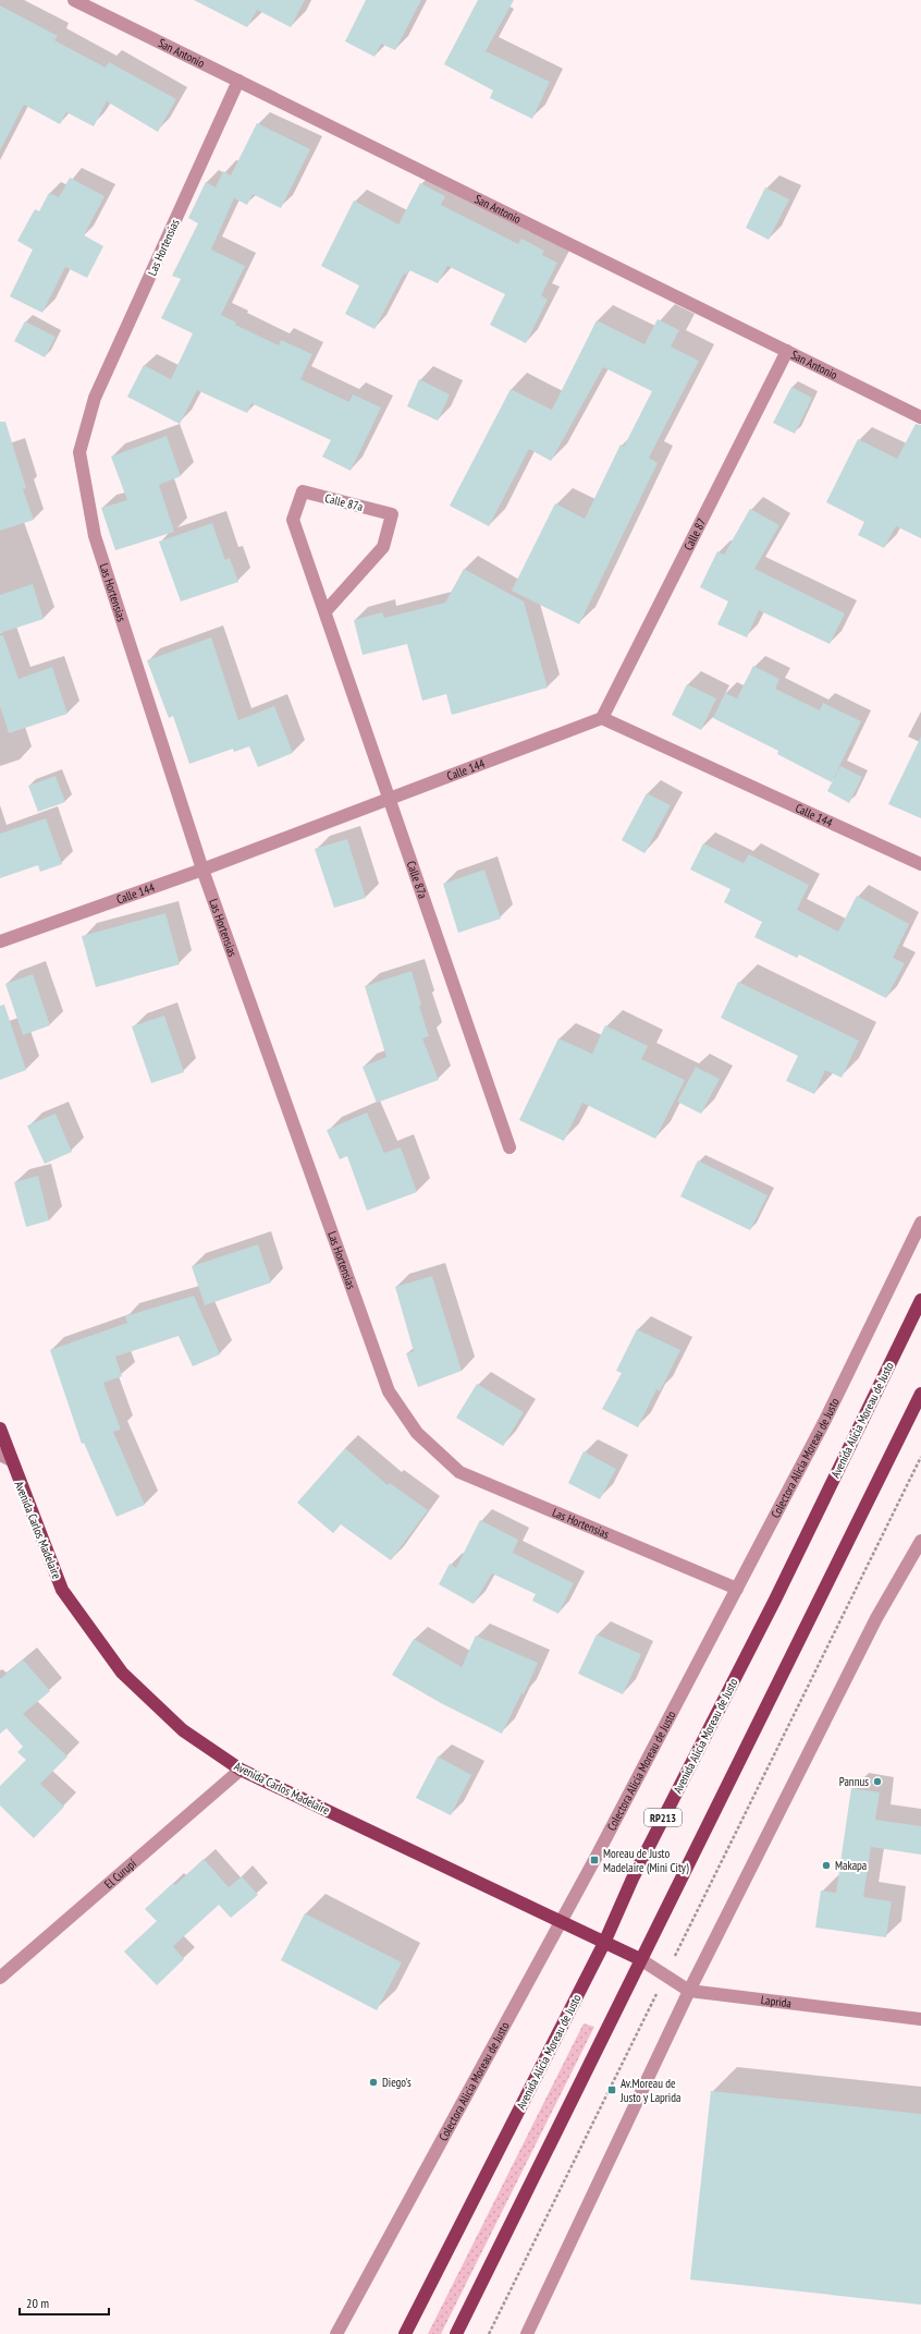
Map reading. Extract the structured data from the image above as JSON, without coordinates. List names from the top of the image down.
{
  "streets": {
    "main road": ["Avenida Alicia Moreau de Justo", "Avenida Carlos Madelaire", "RP213"],
    "street": [
      "San Antonio",
      "Las Hortensias",
      "Calle 87a",
      "Calle 87",
      "Calle 144",
      "Colectora Alicia Moreau de Justo",
      "El Curupí",
      "Laprida"
    ]
  },
  "crossings": [
    ["San Antonio", "Las Hortensias"],
    ["San Antonio", "Calle 87"],
    ["Las Hortensias", "Calle 144"],
    ["Las Hortensias", "Colectora Alicia Moreau de Justo"],
    ["Calle 87a", "Calle 144"],
    ["Calle 87", "Calle 144"],
    ["Avenida Alicia Moreau de Justo", "Avenida Carlos Madelaire"],
    ["Colectora Alicia Moreau de Justo", "Avenida Carlos Madelaire"],
    ["Avenida Carlos Madelaire", "El Curupí"],
    ["Avenida Carlos Madelaire", "Laprida"]
  ],
  "places": {
    "other": ["Pannus", "Makapa", "Diego's"],
    "transit": ["Moreau de Justo Madelaire (Mini City)", "Av.Moreau de Justo y Laprida"]
  },
  "scale_bar": "20 m"
}
